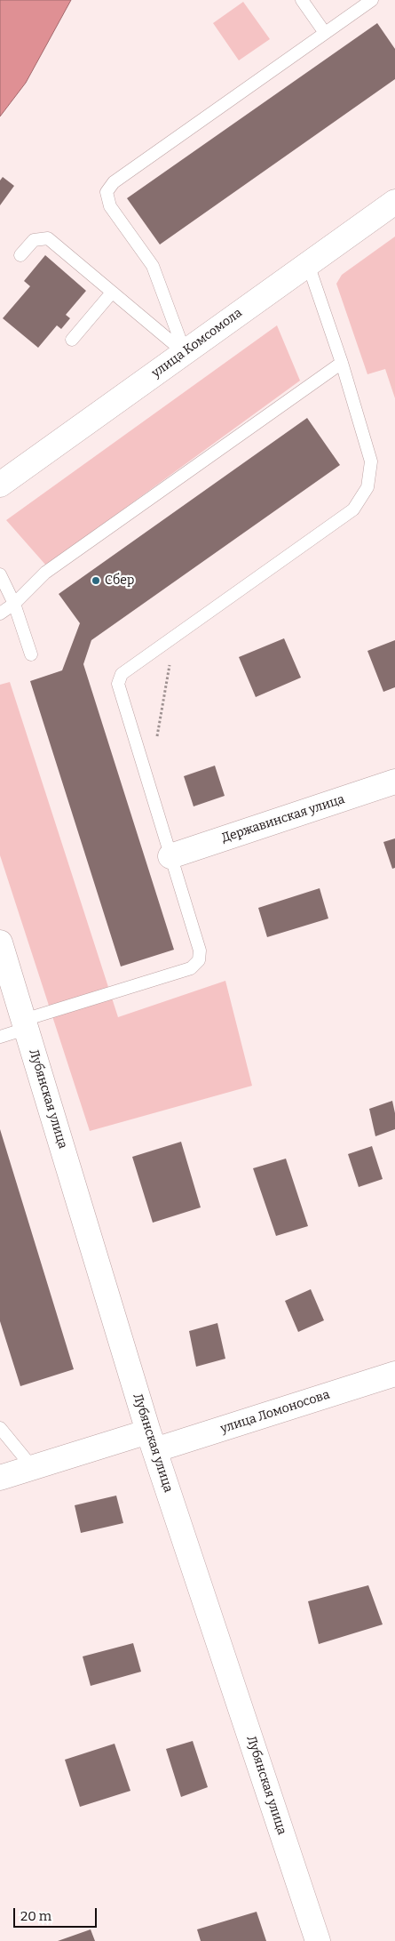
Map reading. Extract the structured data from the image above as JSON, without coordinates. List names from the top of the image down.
{
  "streets": {
    "street": [
      "улица Комсомола",
      "Державинская улица",
      "Лубянская улица",
      "улица Ломоносова"
    ]
  },
  "crossings": [
    ["Лубянская улица", "улица Ломоносова"]
  ],
  "places": ["Сбер"],
  "scale_bar": "20 m"
}
